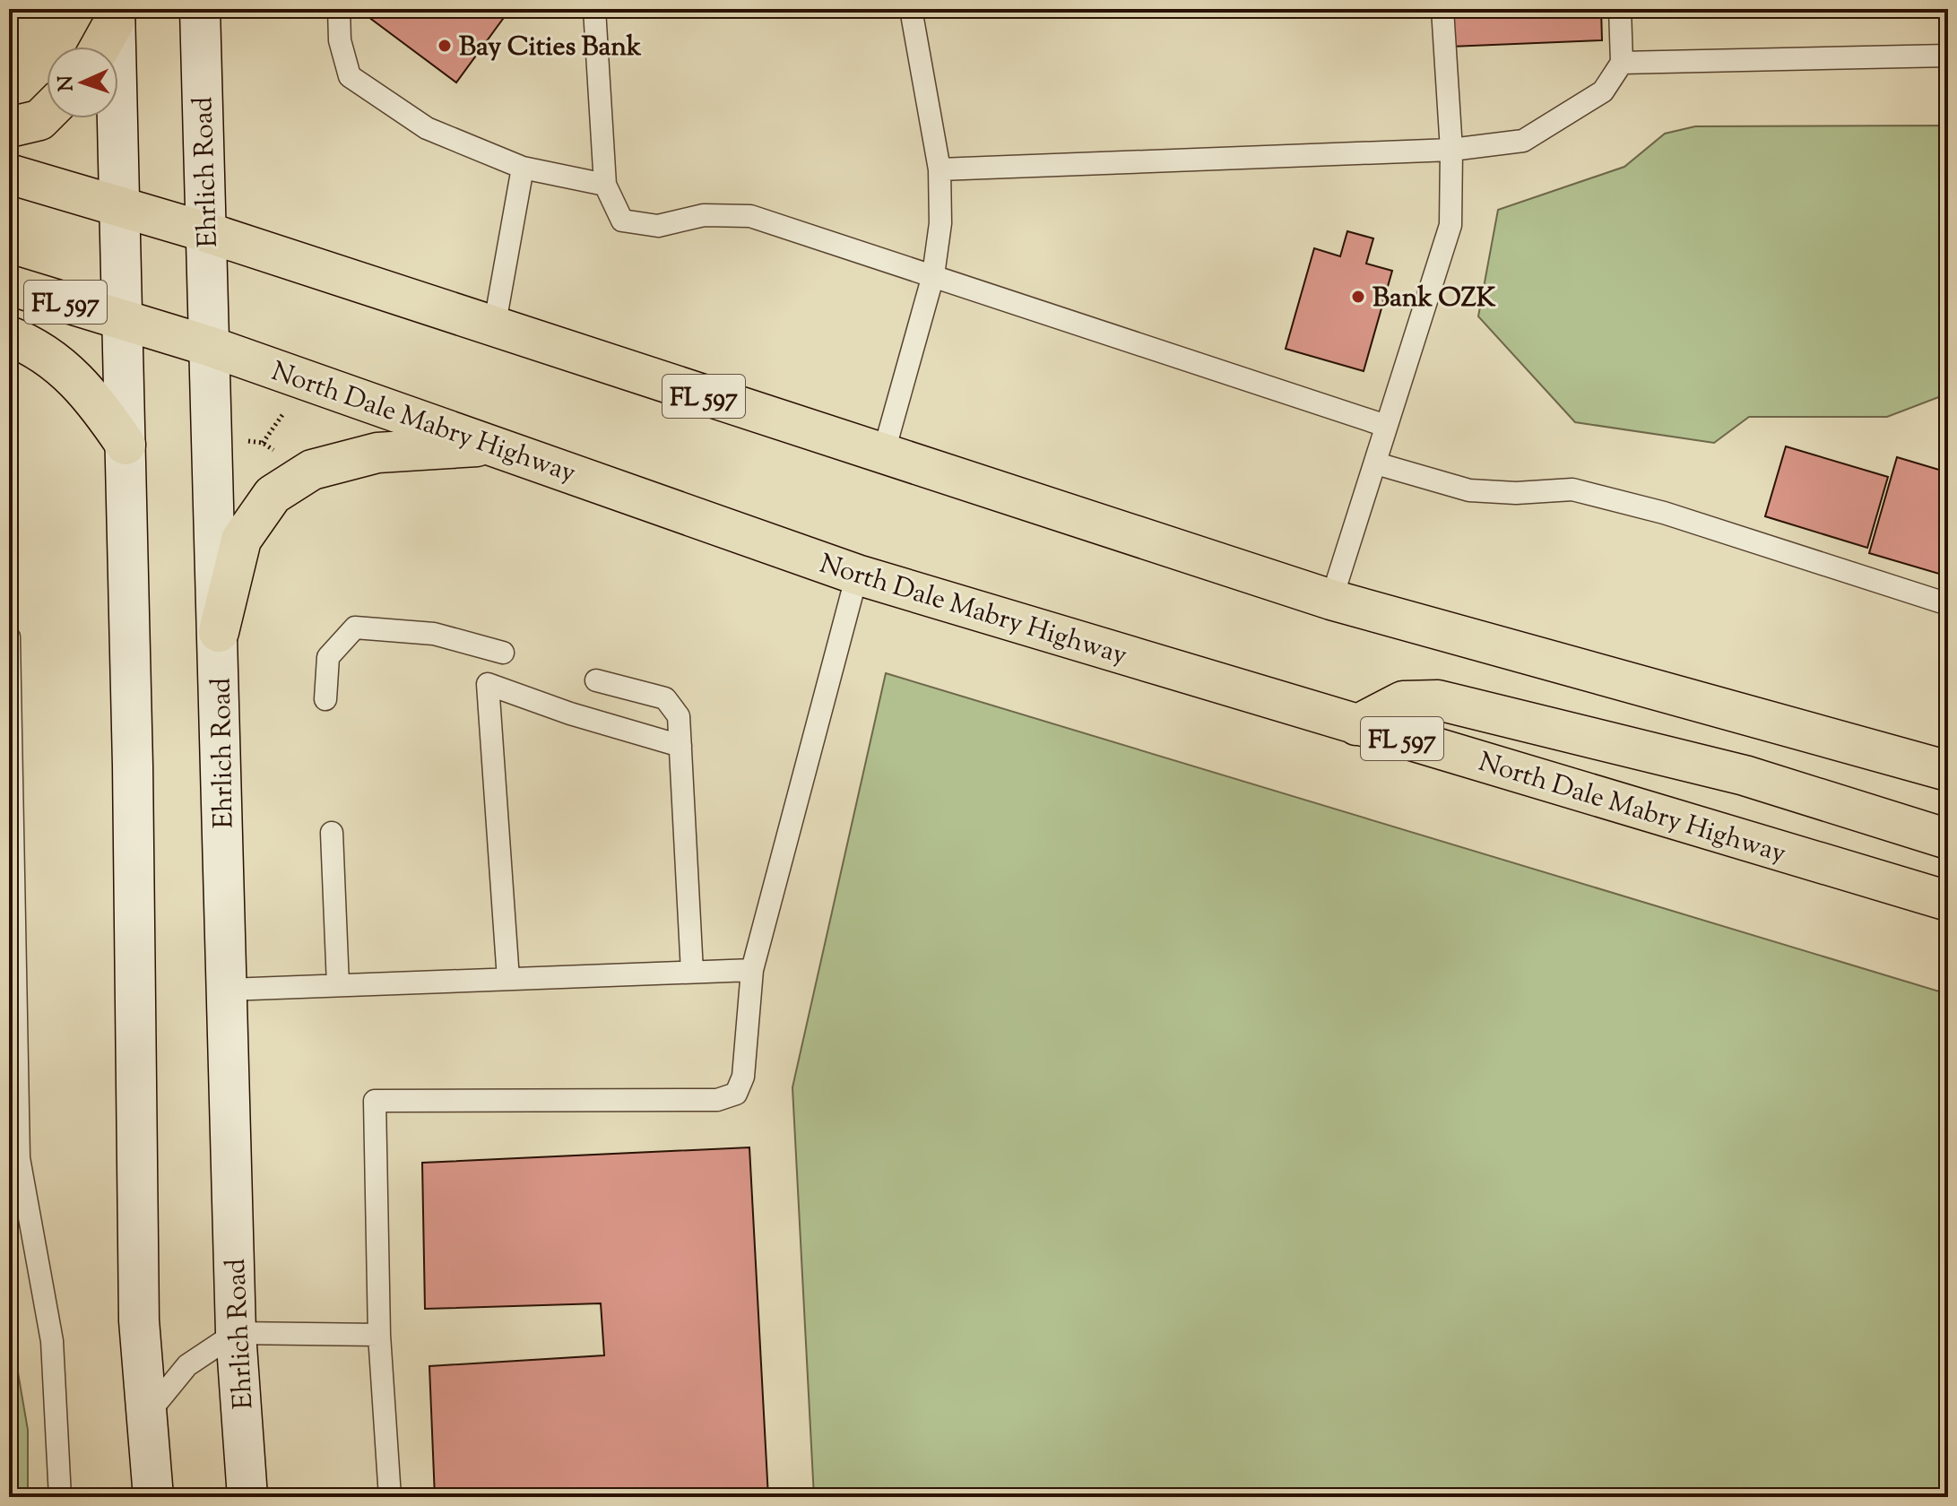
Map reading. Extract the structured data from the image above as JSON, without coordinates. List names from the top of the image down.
{
  "streets": {
    "main road": ["Ehrlich Road", "FL 597", "North Dale Mabry Highway"]
  },
  "crossings": [
    ["Ehrlich Road", "FL 597"],
    ["Ehrlich Road", "North Dale Mabry Highway"]
  ],
  "places": ["Bay Cities Bank", "Bank OZK"],
  "north": "left"
}
